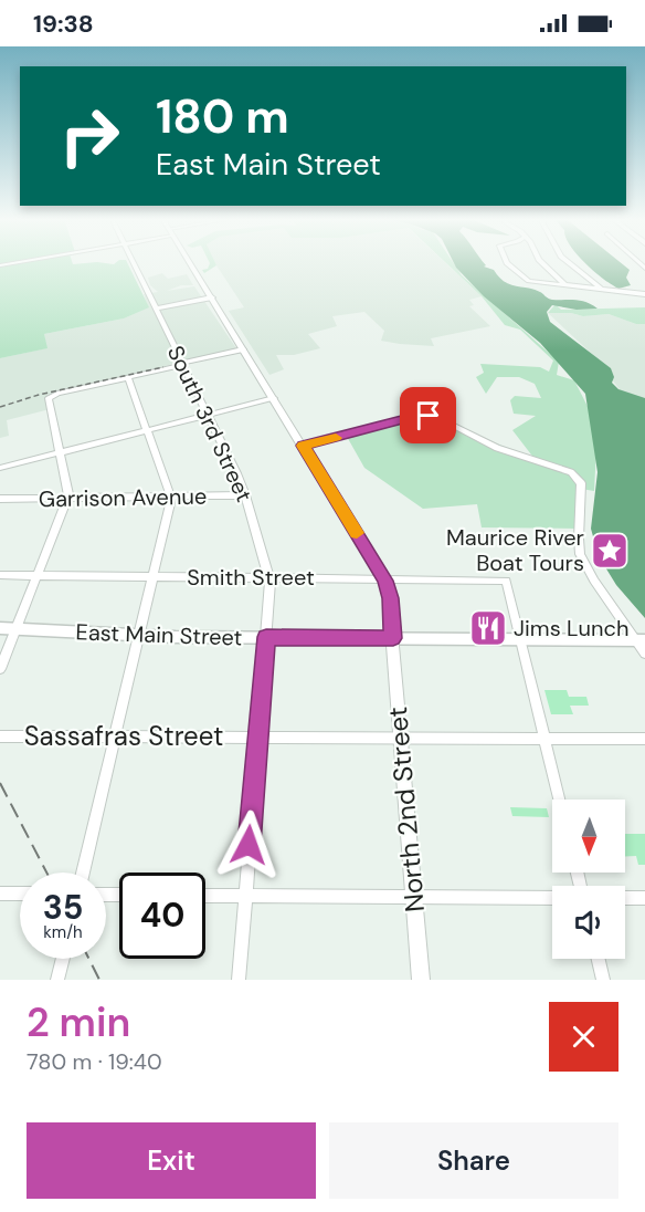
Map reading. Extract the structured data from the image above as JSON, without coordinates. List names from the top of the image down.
{
  "streets": {
    "highway": ["East Main Street"],
    "main road": ["North 2nd Street"],
    "street": [
      "South 3rd Street",
      "Garrison Avenue",
      "Smith Street",
      "Sassafras Street"
    ]
  },
  "crossings": [
    ["South 3rd Street", "Garrison Avenue"],
    ["South 3rd Street", "Smith Street"],
    ["South 3rd Street", "East Main Street"],
    ["South 3rd Street", "Sassafras Street"],
    ["Smith Street", "East Main Street"],
    ["Smith Street", "North 2nd Street"],
    ["East Main Street", "North 2nd Street"],
    ["Sassafras Street", "North 2nd Street"]
  ],
  "places": {
    "place": ["Maurice River Boat Tours"],
    "restaurant": ["Jims Lunch"]
  },
  "north": "bottom",
  "page": {
    "status": "19:38",
    "turn": ["180 m", "East Main Street"],
    "speed": "35 km/h",
    "limit": "40",
    "heading": ["2 min", "780 m · 19:40"],
    "buttons": ["Exit", "Share"]
  }
}
